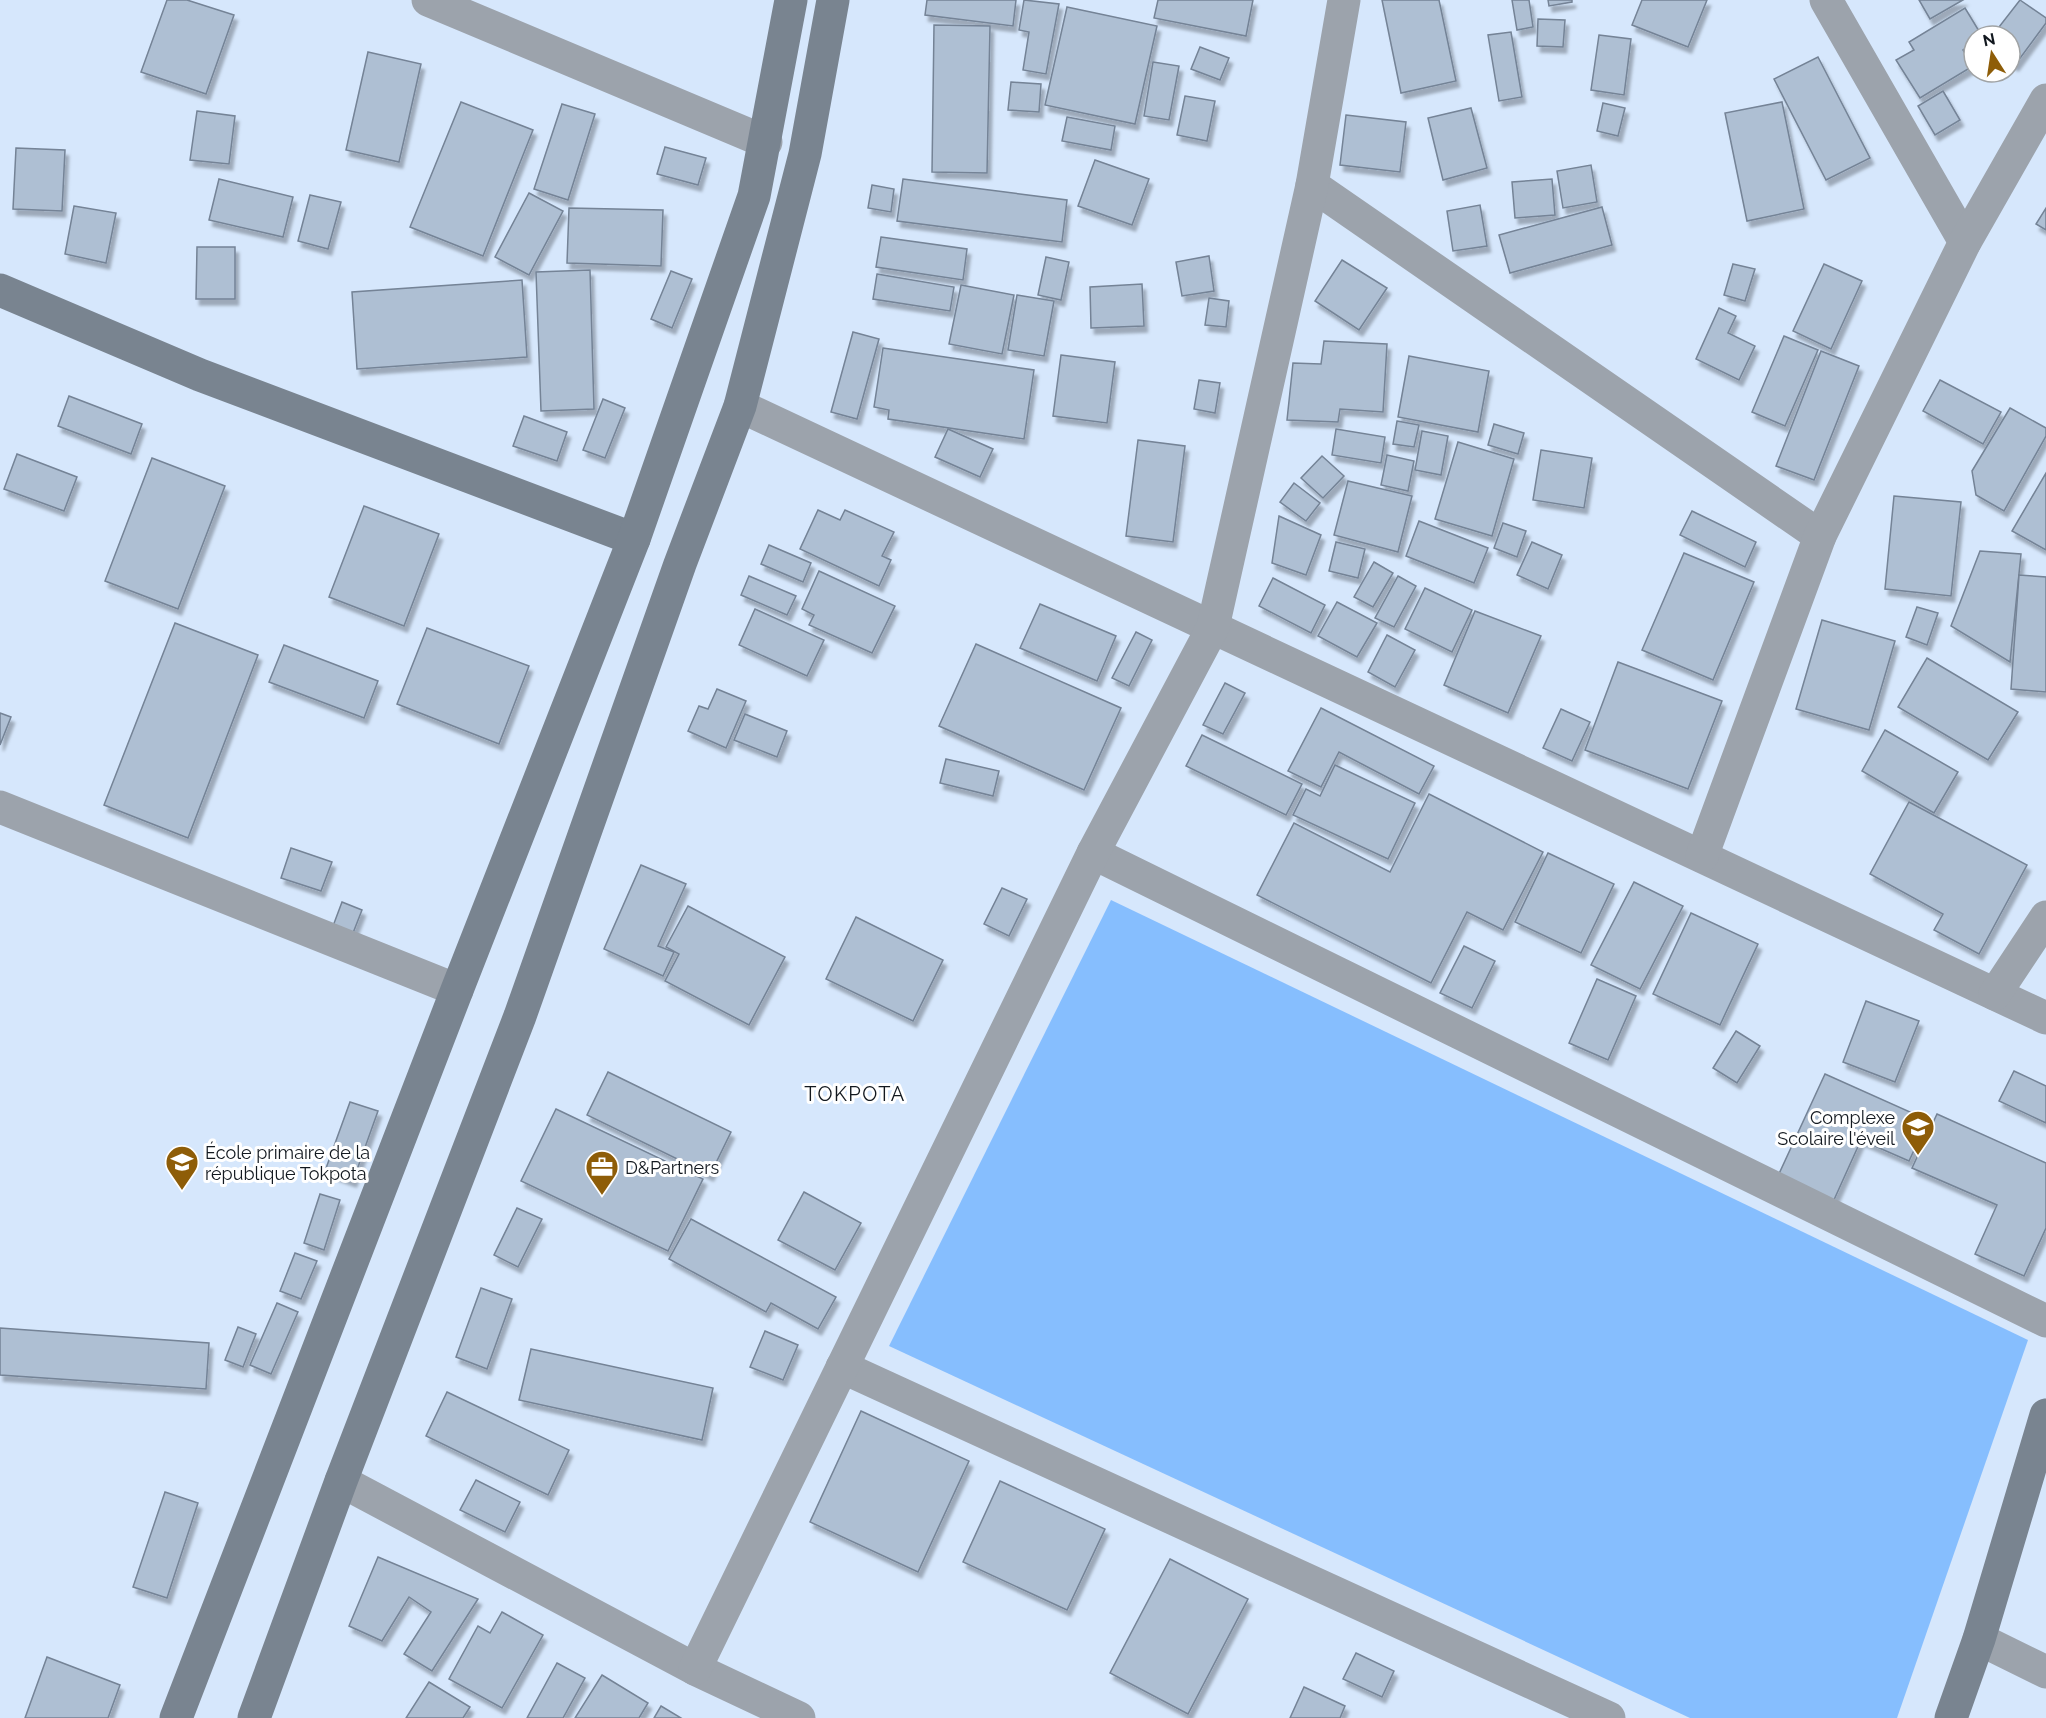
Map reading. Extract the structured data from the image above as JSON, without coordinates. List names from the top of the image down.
{
  "districts": ["TOKPOTA"],
  "places": {
    "school or university": ["Complexe Scolaire l'éveil", "École primaire de la république Tokpota"],
    "office": ["D&Partners"]
  },
  "north": "top"
}
